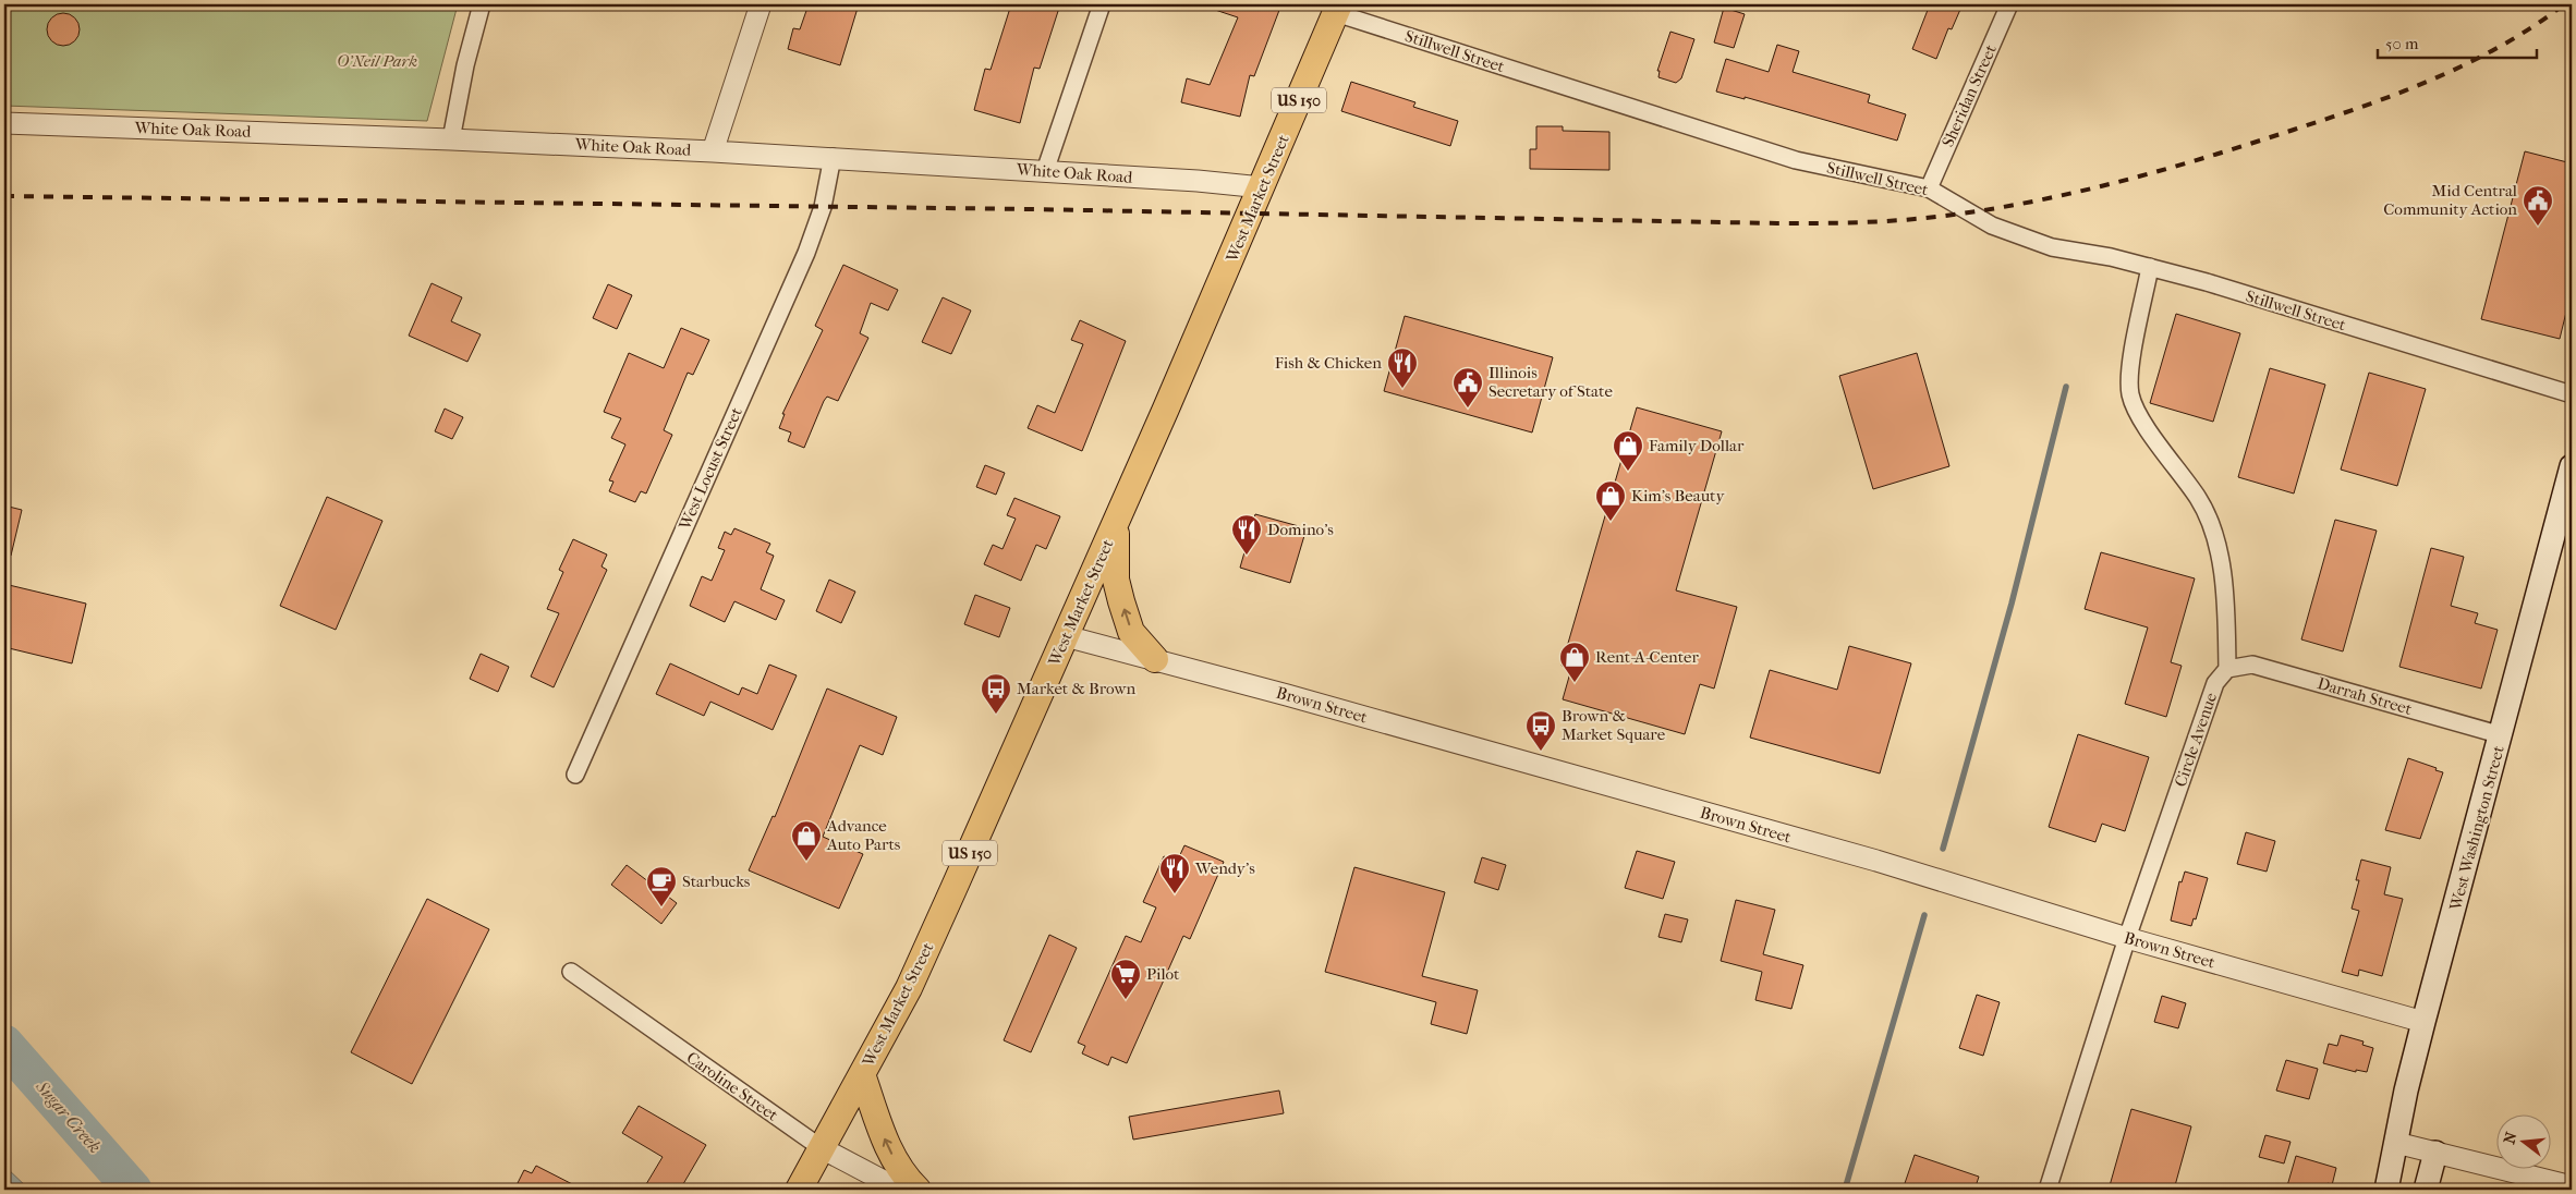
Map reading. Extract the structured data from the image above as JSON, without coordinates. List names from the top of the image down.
{
  "streets": {
    "main road": ["US 150", "West Market Street", "West Washington Street"],
    "street": [
      "Stillwell Street",
      "Sheridan Street",
      "White Oak Road",
      "West Locust Street",
      "Darrah Street",
      "Brown Street",
      "Circle Avenue",
      "Caroline Street"
    ]
  },
  "crossings": [
    ["Stillwell Street", "Sheridan Street"],
    ["Stillwell Street", "West Market Street"],
    ["White Oak Road", "West Market Street"],
    ["White Oak Road", "West Locust Street"],
    ["West Market Street", "Brown Street"],
    ["West Market Street", "Caroline Street"],
    ["Darrah Street", "Circle Avenue"],
    ["Darrah Street", "West Washington Street"],
    ["Brown Street", "Circle Avenue"],
    ["Brown Street", "West Washington Street"]
  ],
  "water": ["Sugar Creek"],
  "parks": ["O'Neil Park"],
  "places": {
    "public building": ["Mid Central Community Action", "Illinois Secretary of State"],
    "restaurant": ["Fish & Chicken", "Domino's", "Wendy's"],
    "shop": [
      "Family Dollar",
      "Kim's Beauty",
      "Rent-A-Center",
      "Advance Auto Parts"
    ],
    "bus stop": ["Market & Brown", "Brown & Market Square"],
    "cafe": ["Starbucks"],
    "supermarket": ["Pilot"]
  },
  "scale_bar": "50 m",
  "north": "left"
}
